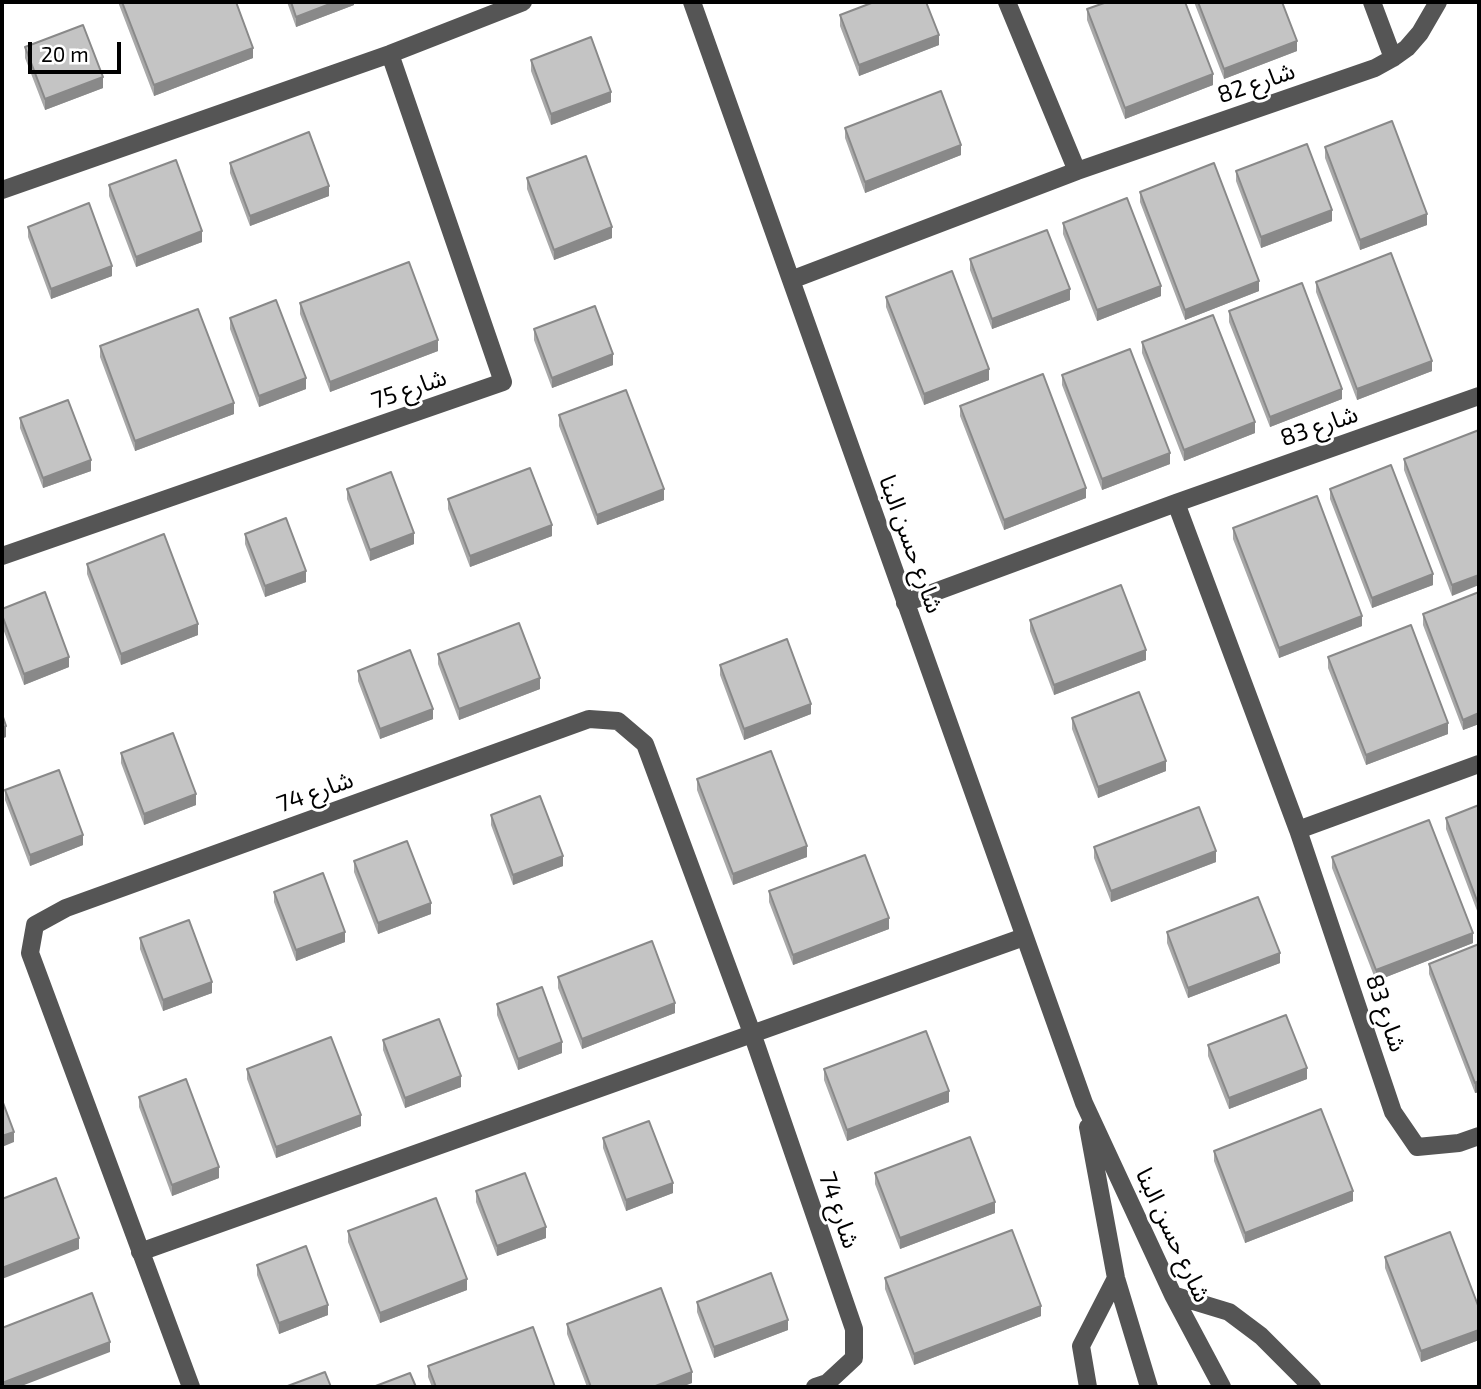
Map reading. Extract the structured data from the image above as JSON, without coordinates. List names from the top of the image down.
{
  "streets": {
    "street": [
      "شارع 82",
      "شارع 75",
      "شارع 83",
      "شارع حسن البنا",
      "شارع 74"
    ]
  },
  "crossings": [
    ["شارع 82", "شارع حسن البنا"],
    ["شارع 83", "شارع حسن البنا"]
  ],
  "scale_bar": "20 m"
}
